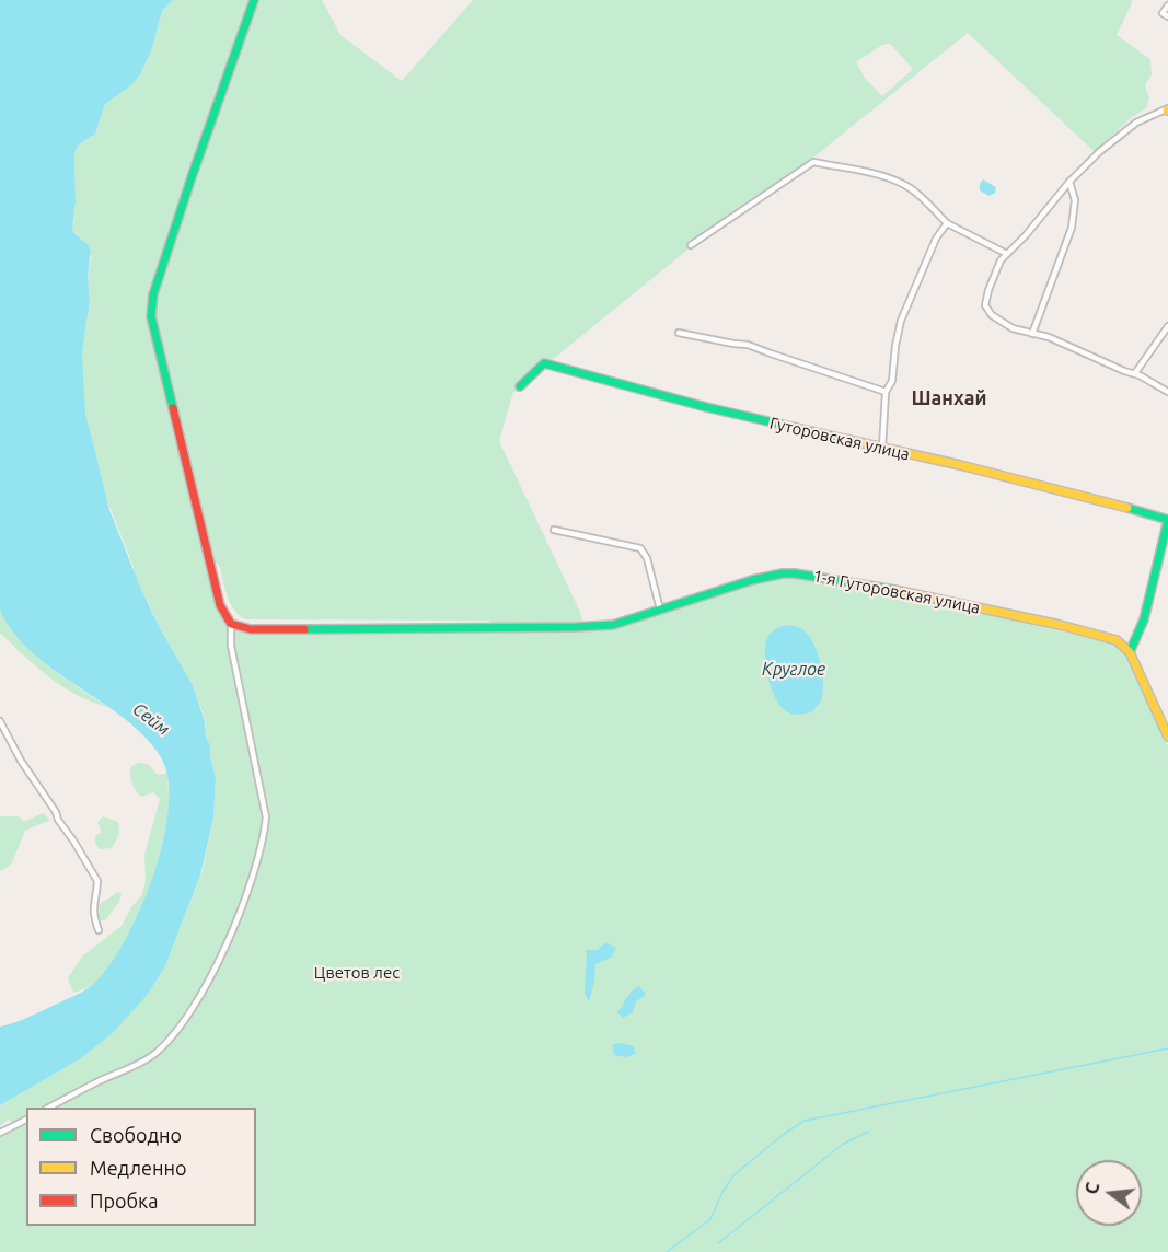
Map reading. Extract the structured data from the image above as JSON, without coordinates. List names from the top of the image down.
{
  "streets": {
    "street": ["Гуторовская улица", "1-я Гуторовская улица"]
  },
  "districts": ["Шанхай"],
  "water": ["Круглое", "Сейм"],
  "parks": ["Цветов лес"],
  "legend": ["Свободно", "Медленно", "Пробка"],
  "north": "left"
}
